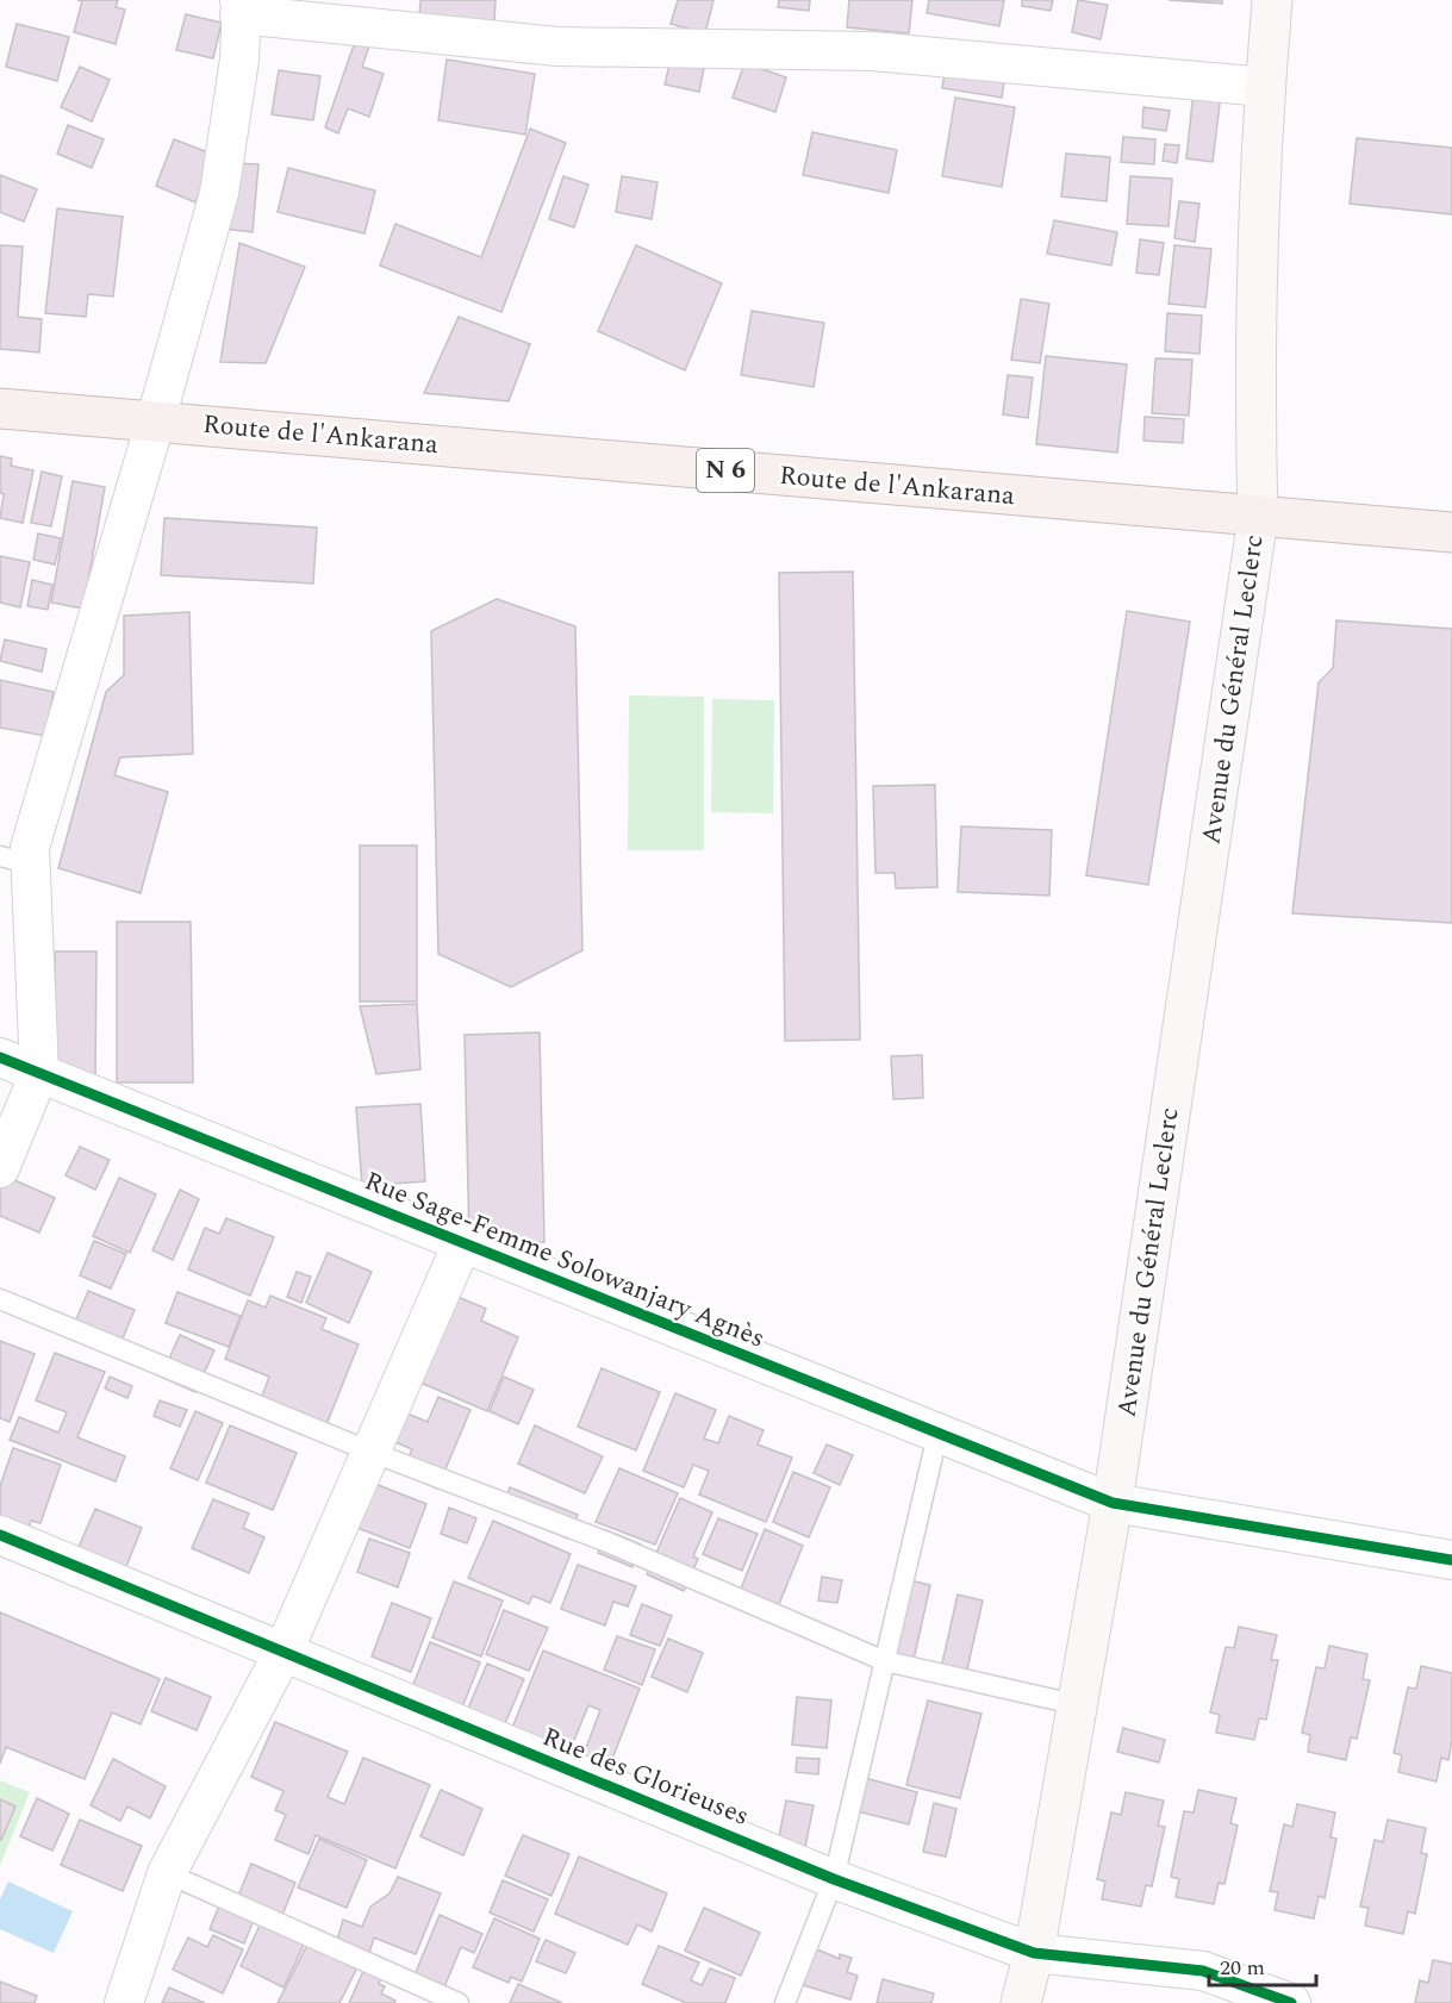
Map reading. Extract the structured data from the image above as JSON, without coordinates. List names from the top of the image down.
{
  "streets": {
    "main road": ["Route de l'Ankarana", "N 6", "Avenue du Général Leclerc"],
    "street": ["Rue Sage-Femme Solowanjary Agnès", "Rue des Glorieuses"]
  },
  "crossings": [
    ["Route de l'Ankarana", "Avenue du Général Leclerc"],
    ["Avenue du Général Leclerc", "Rue Sage-Femme Solowanjary Agnès"],
    ["Avenue du Général Leclerc", "Rue des Glorieuses"]
  ],
  "scale_bar": "20 m"
}
